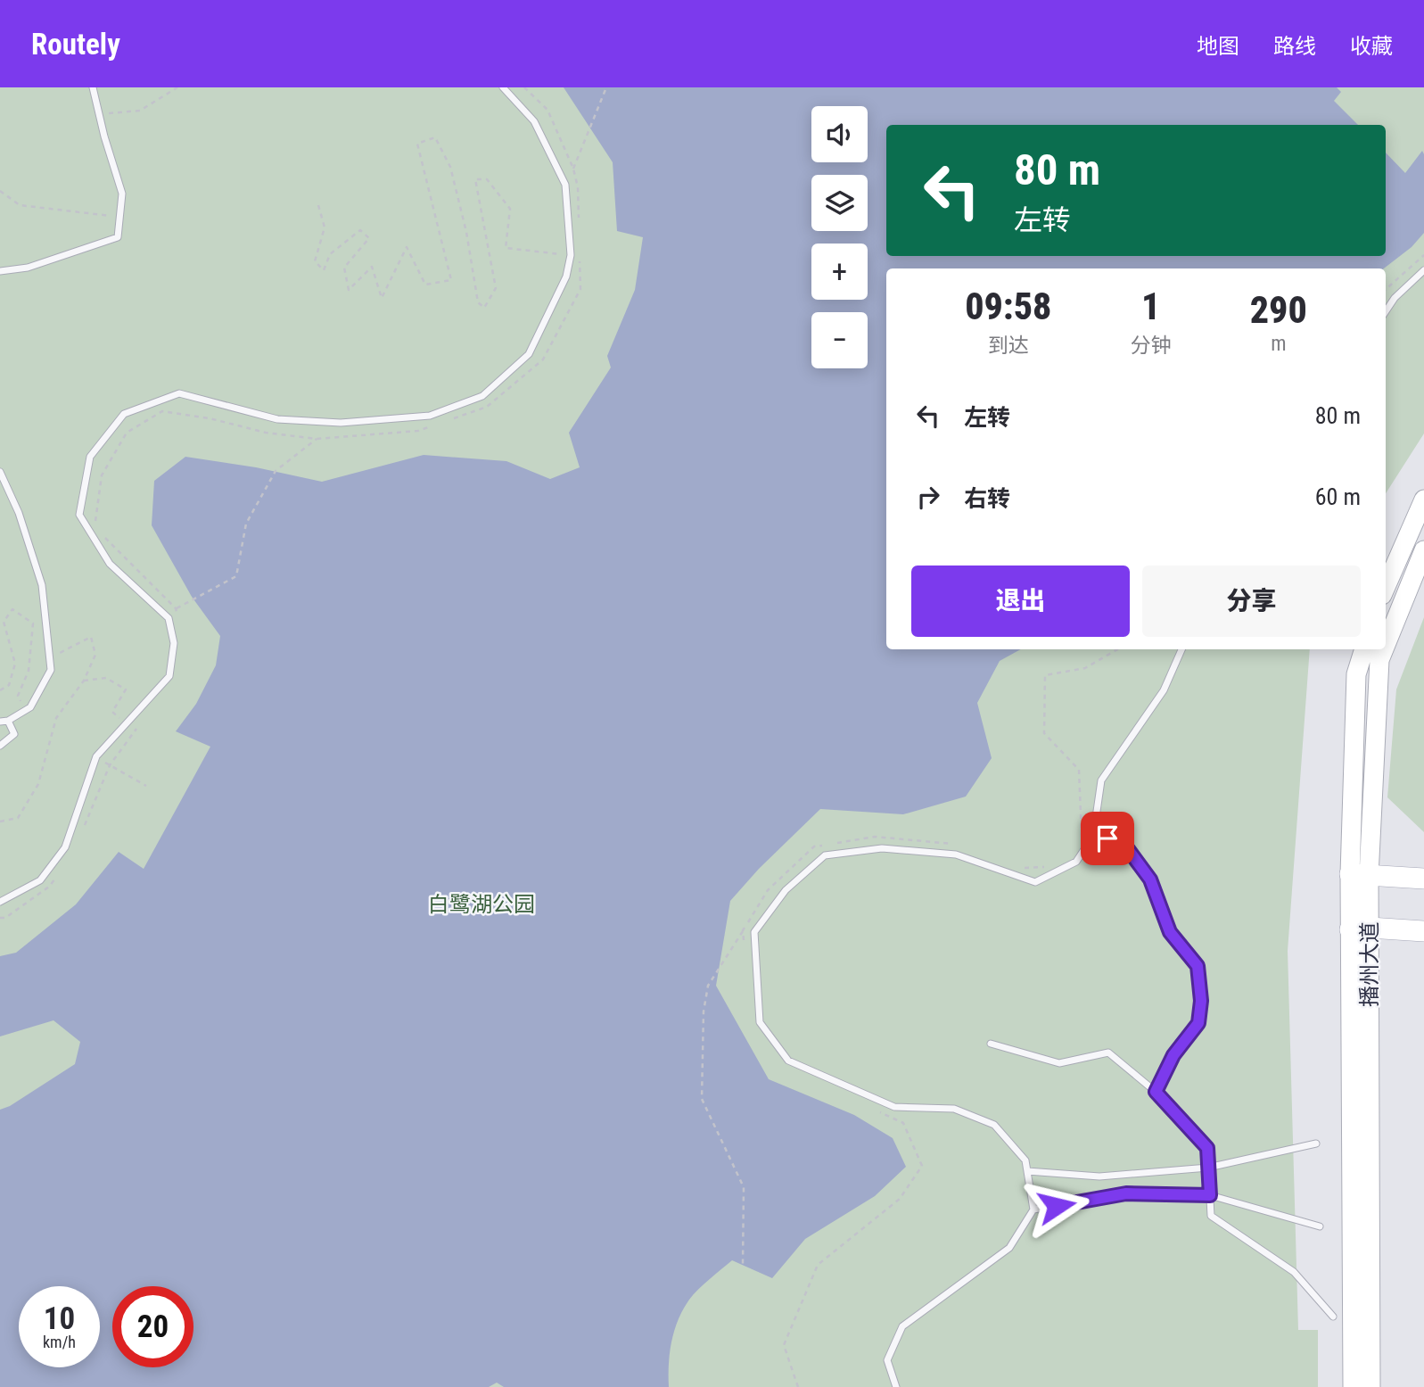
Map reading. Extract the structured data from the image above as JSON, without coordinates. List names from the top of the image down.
{
  "streets": {
    "main road": ["播州大道"]
  },
  "parks": ["白鹭湖公园"],
  "page": {
    "header": "Routely",
    "nav": ["地图", "路线", "收藏"],
    "map_buttons": ["+", "−"],
    "turn": ["80 m", "左转"],
    "eta": [
      "09:58",
      "到达",
      "1",
      "分钟",
      "290",
      "m"
    ],
    "list": [
      {
        "name": "左转",
        "value": "80 m"
      },
      {
        "name": "右转",
        "value": "60 m"
      }
    ],
    "buttons": ["退出", "分享"],
    "speed": "10 km/h",
    "limit": "20"
  }
}
